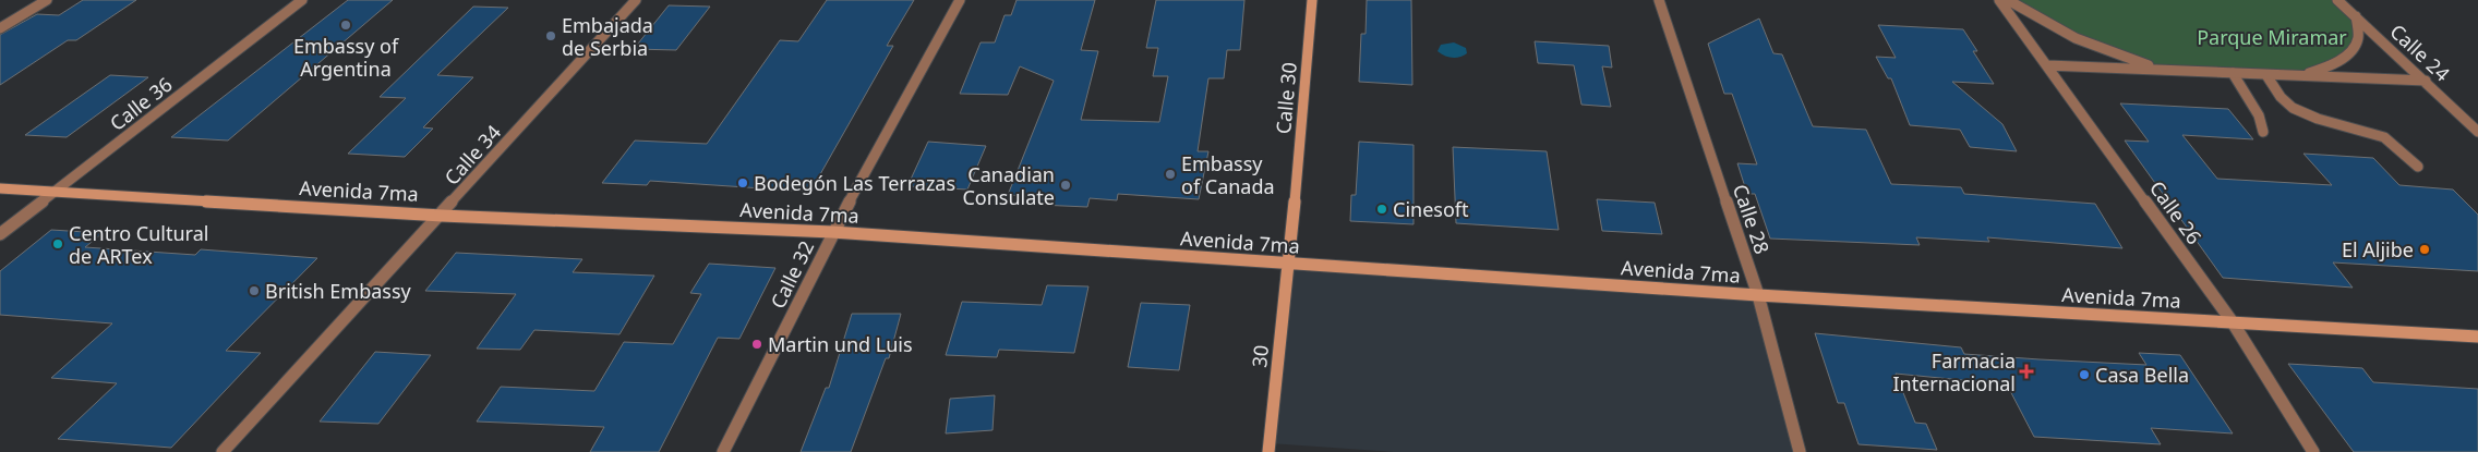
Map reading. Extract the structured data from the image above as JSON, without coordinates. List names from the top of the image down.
{
  "streets": {
    "main road": ["Calle 30", "Avenida 7ma", "30"],
    "street": [
      "Calle 24",
      "Calle 36",
      "Calle 34",
      "Calle 26",
      "Calle 28",
      "Calle 32"
    ]
  },
  "crossings": [
    ["Calle 30", "Avenida 7ma"],
    ["Calle 30", "30"],
    ["Calle 36", "Avenida 7ma"],
    ["Calle 34", "Avenida 7ma"],
    ["Avenida 7ma", "Calle 26"],
    ["Avenida 7ma", "Calle 28"],
    ["Avenida 7ma", "Calle 32"],
    ["Avenida 7ma", "30"]
  ],
  "parks": ["Parque Miramar"],
  "places": {
    "other": [
      "Embassy of Argentina",
      "Embajada de Serbia",
      "Embassy of Canada",
      "Bodegón Las Terrazas",
      "Canadian Consulate",
      "Cinesoft",
      "Centro Cultural de ARTex",
      "El Aljibe",
      "British Embassy",
      "Martin und Luis",
      "Casa Bella"
    ],
    "health": ["Farmacia Internacional"]
  }
}
